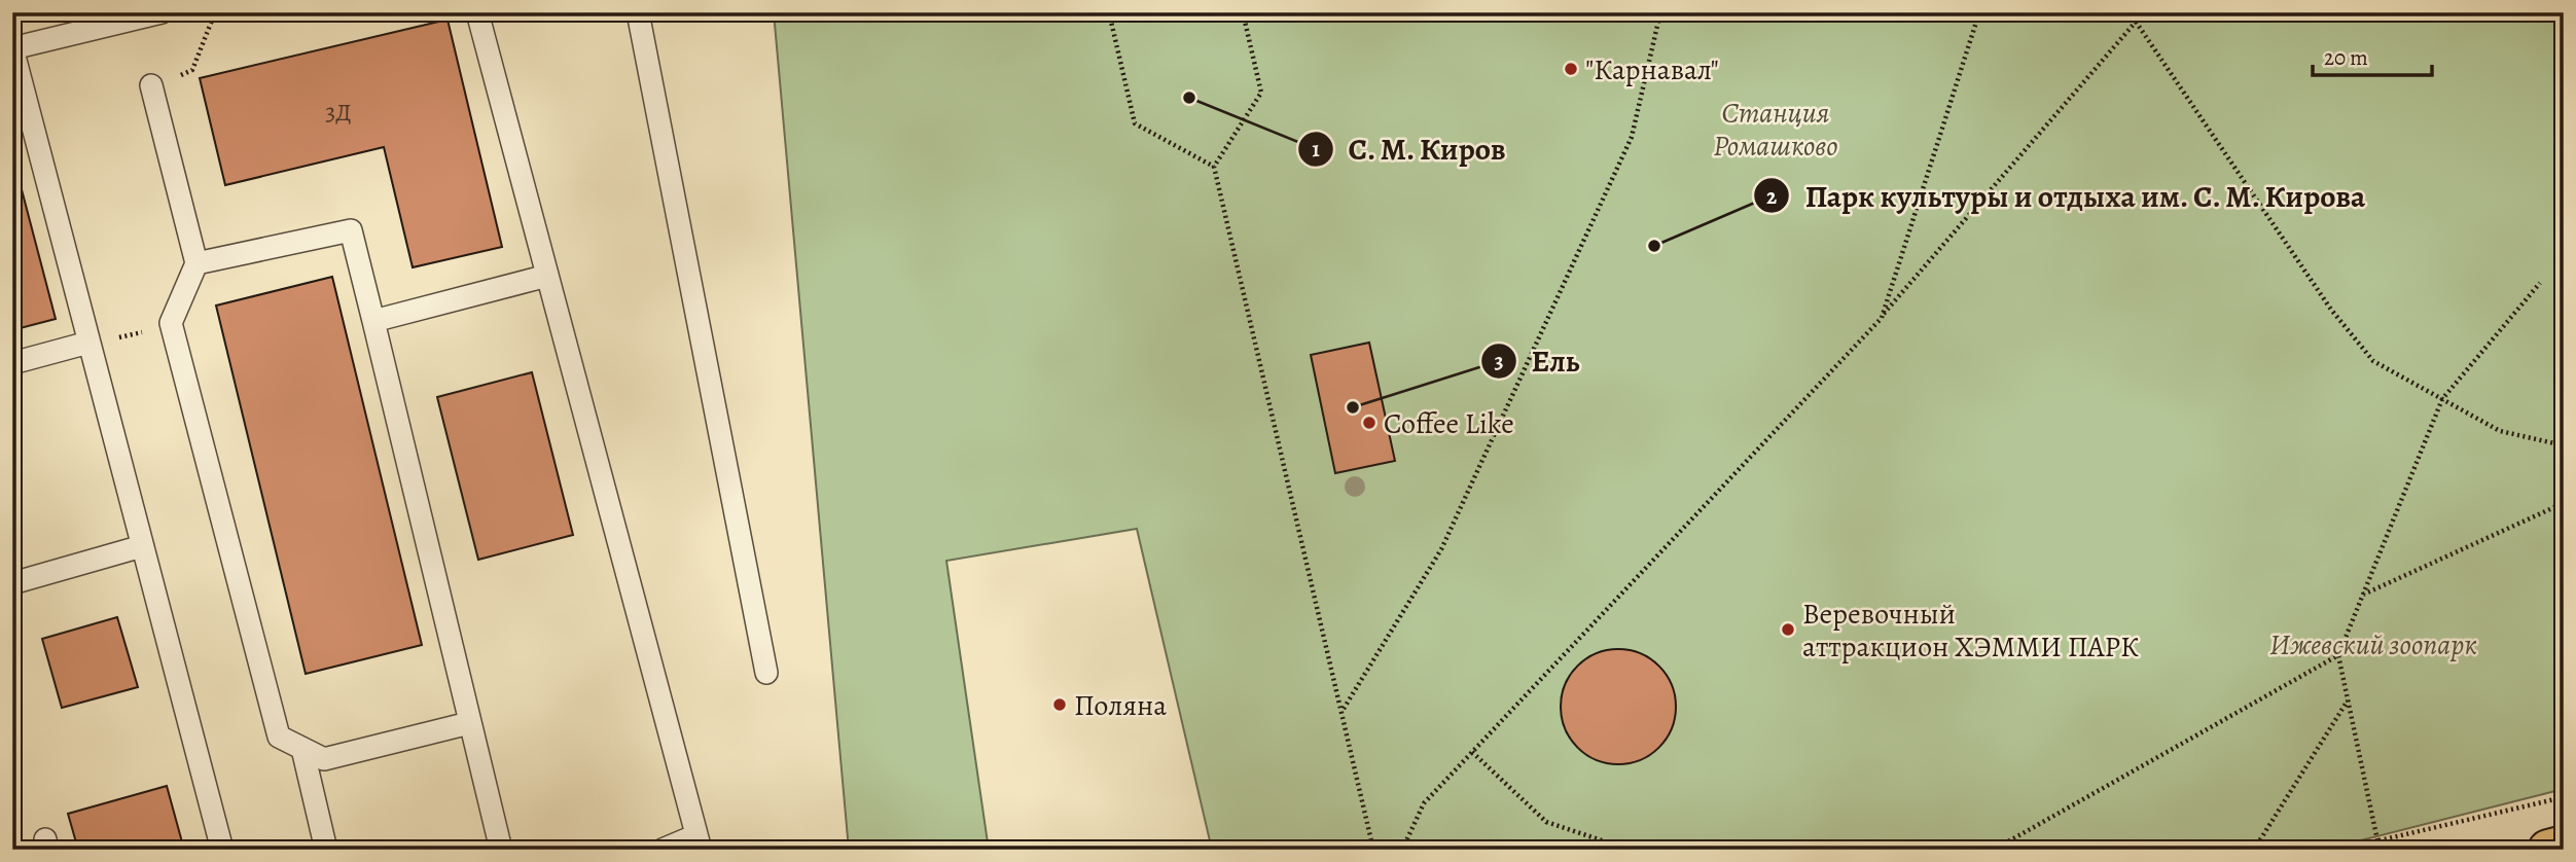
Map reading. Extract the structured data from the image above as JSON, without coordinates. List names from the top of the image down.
{
  "parks": ["Станция Ромашково", "Ижевский зоопарк"],
  "places": [
    "\"Карнавал\"",
    "С. М. Киров",
    "Парк культуры и отдыха им. С. М. Кирова",
    "Ель",
    "Coffee Like",
    "Веревочный аттракцион ХЭММИ ПАРК",
    "Поляна"
  ],
  "house_numbers": ["3Д"],
  "scale_bar": "20 m"
}
